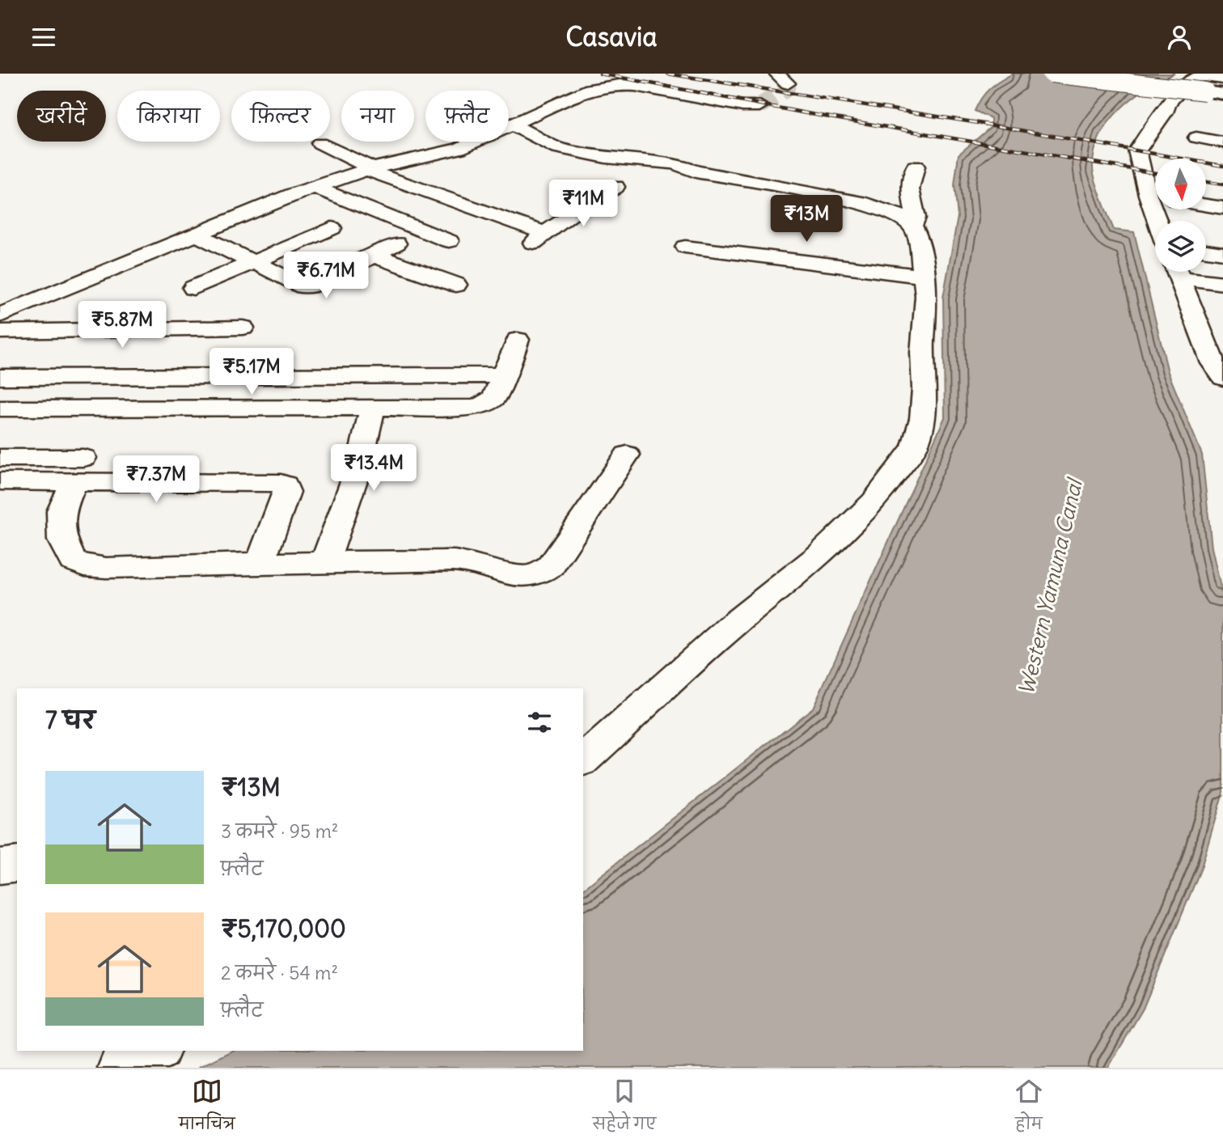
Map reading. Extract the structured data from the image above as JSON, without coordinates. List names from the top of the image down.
{
  "water": ["Western Yamuna Canal"],
  "north": "bottom",
  "page": {
    "header": "Casavia",
    "chip": [
      "खरीदें",
      "किराया",
      "फ़िल्टर",
      "नया",
      "फ़्लैट"
    ],
    "price": [
      "₹11M",
      "₹13M",
      "₹6.71M",
      "₹5.87M",
      "₹5.17M",
      "₹13.4M",
      "₹7.37M"
    ],
    "heading": "7 घर",
    "list": [
      {
        "name": "₹13M",
        "note": "3 कमरे · 95 m² · फ़्लैट"
      },
      {
        "name": "₹5,170,000",
        "note": "2 कमरे · 54 m² · फ़्लैट"
      }
    ],
    "tabs": ["मानचित्र", "सहेजे गए", "होम"]
  }
}
